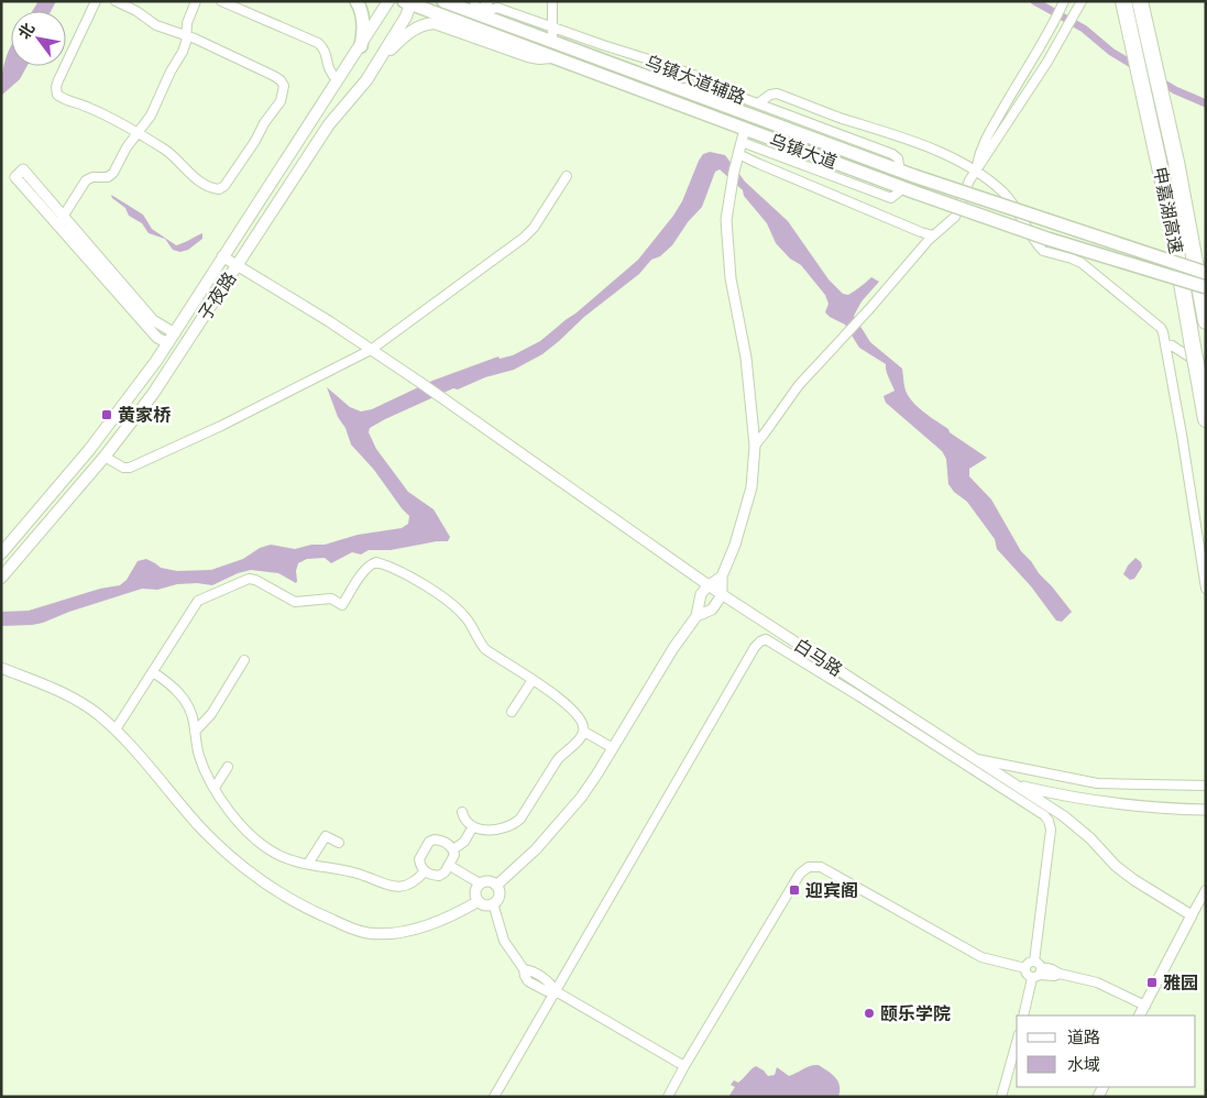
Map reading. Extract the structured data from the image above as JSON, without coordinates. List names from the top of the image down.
{
  "streets": {
    "highway": ["申嘉湖高速"],
    "main road": ["乌镇大道", "子夜路"],
    "street": ["乌镇大道辅路", "白马路"]
  },
  "crossings": [
    ["乌镇大道辅路", "乌镇大道"],
    ["乌镇大道", "子夜路"],
    ["子夜路", "白马路"]
  ],
  "places": {
    "transit": ["黄家桥", "迎宾阁", "雅园"],
    "other": ["颐乐学院"]
  },
  "legend": ["道路", "水域"],
  "north": "top left"
}
